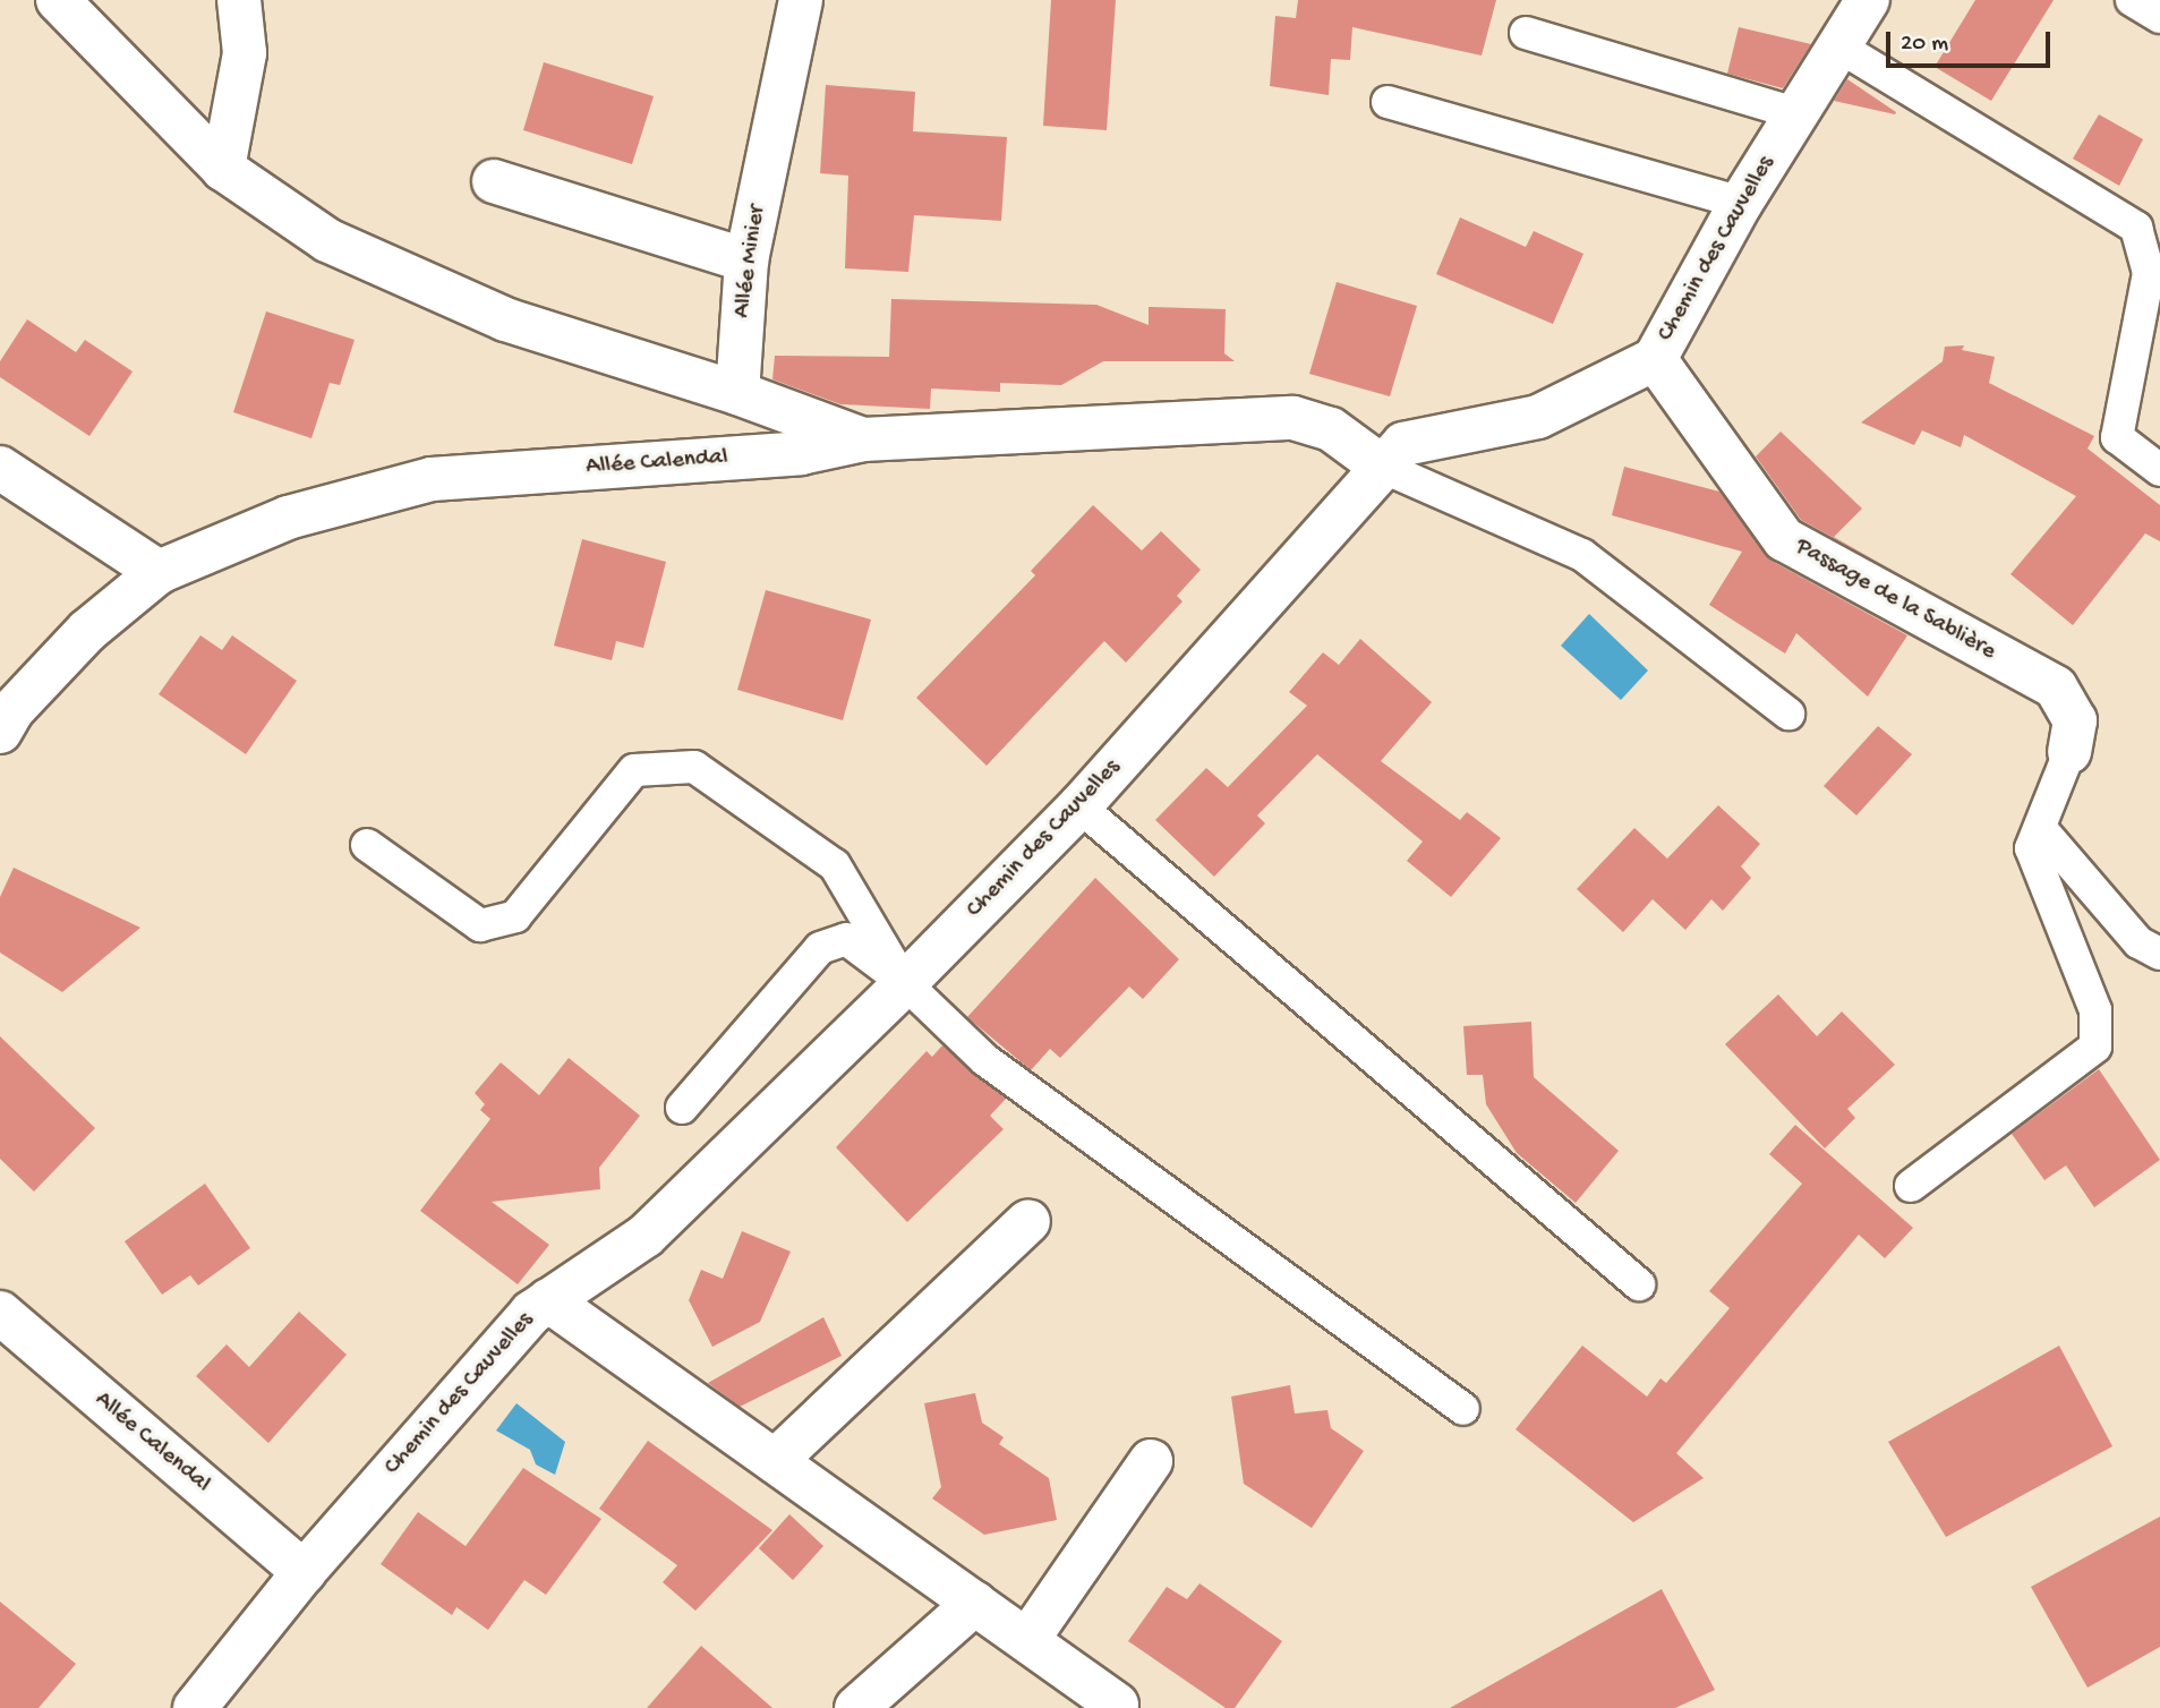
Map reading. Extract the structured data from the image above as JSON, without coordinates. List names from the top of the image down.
{
  "streets": {
    "street": [
      "Chemin des Cauvelles",
      "Allée Minier",
      "Allée Calendal",
      "Passage de la Sablière"
    ]
  },
  "crossings": [
    ["Chemin des Cauvelles", "Allée Calendal"],
    ["Chemin des Cauvelles", "Passage de la Sablière"]
  ],
  "scale_bar": "20 m"
}
